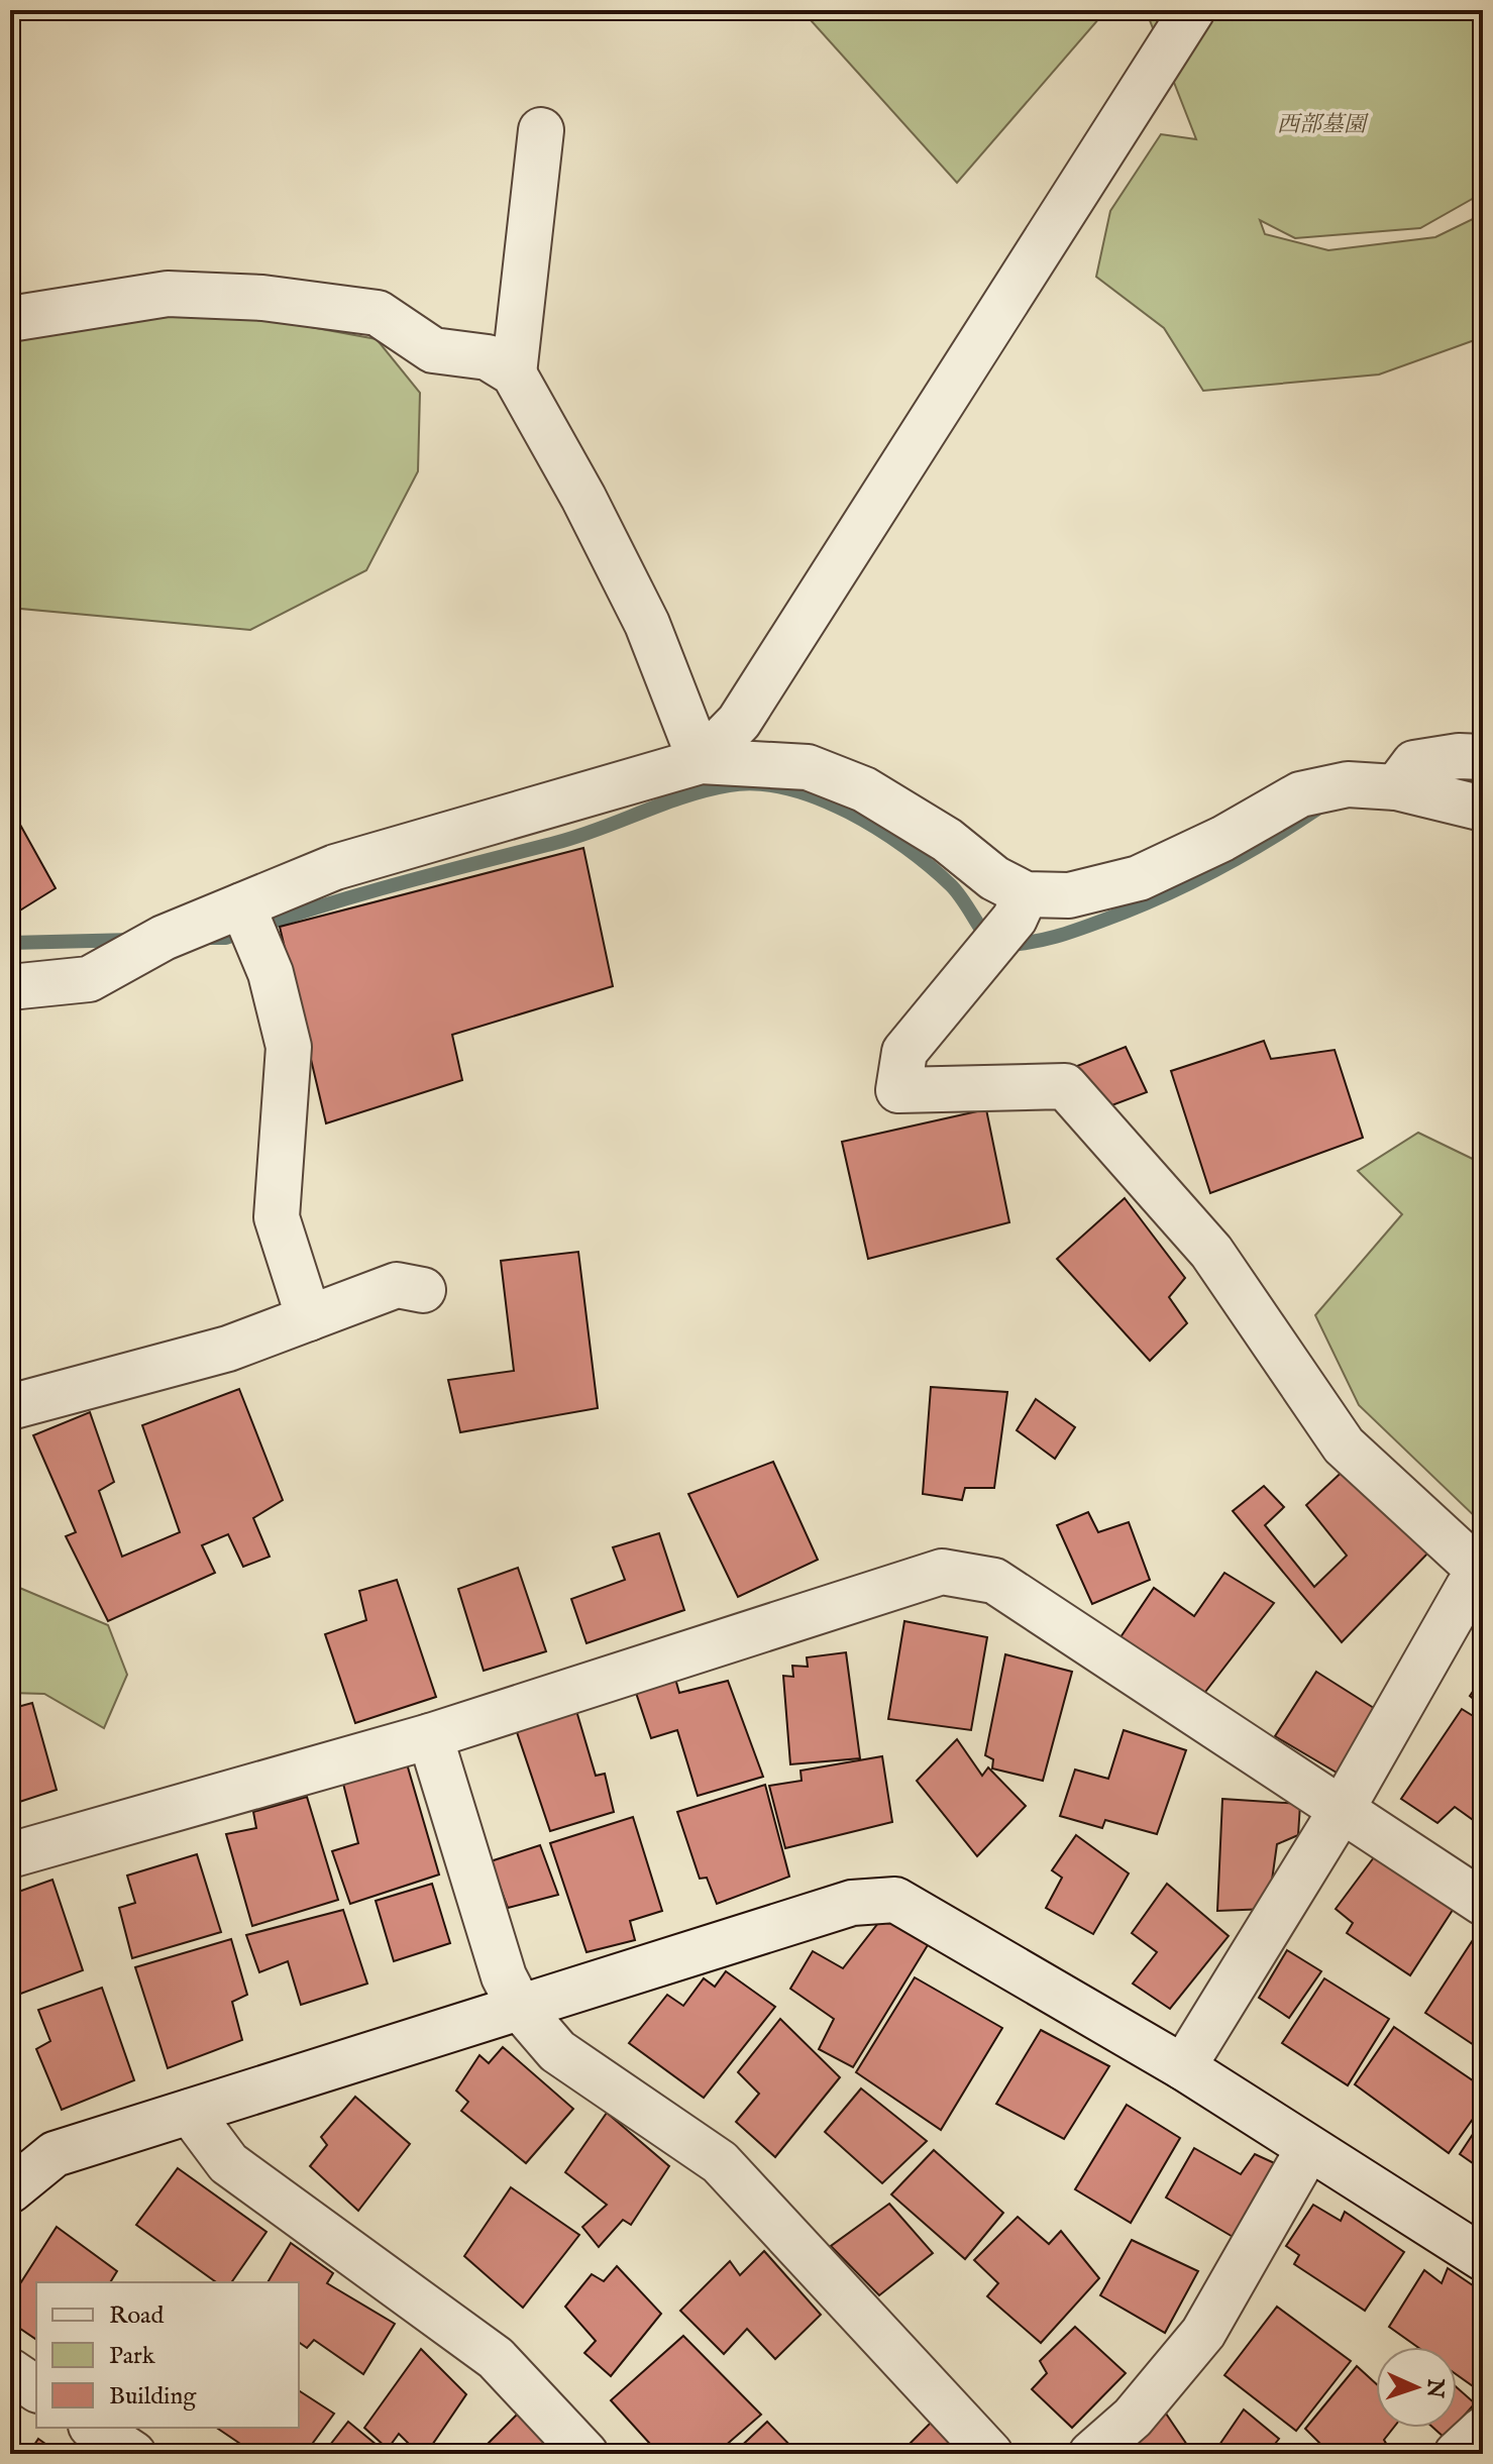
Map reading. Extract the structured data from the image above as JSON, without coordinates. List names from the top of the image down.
{
  "parks": ["西部墓園"],
  "legend": ["Road", "Park", "Building"],
  "north": "right"
}
